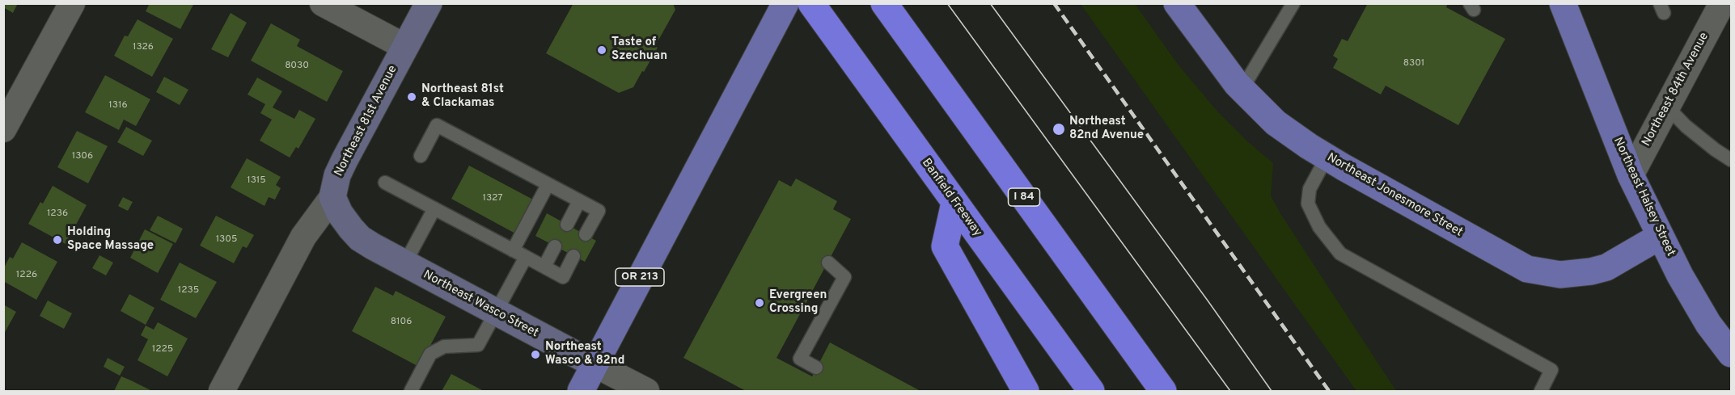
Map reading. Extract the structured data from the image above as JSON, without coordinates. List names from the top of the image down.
{
  "streets": {
    "highway": ["I 84", "Banfield Freeway"],
    "main road": [
      "Northeast 81st Avenue",
      "Northeast Jonesmore Street",
      "Northeast Halsey Street",
      "OR 213",
      "Northeast Wasco Street"
    ],
    "street": ["Northeast 84th Avenue"]
  },
  "crossings": [
    ["Northeast 84th Avenue", "Northeast Halsey Street"],
    ["Northeast 81st Avenue", "Northeast Wasco Street"],
    ["Northeast Jonesmore Street", "Northeast Halsey Street"],
    ["OR 213", "Northeast Wasco Street"]
  ],
  "places": [
    "Taste of Szechuan",
    "Northeast 81st & Clackamas",
    "Northeast 82nd Avenue",
    "Holding Space Massage",
    "Evergreen Crossing",
    "Northeast Wasco & 82nd"
  ],
  "house_numbers": [
    "1326",
    "8301",
    "8030",
    "1316",
    "1306",
    "1315",
    "1327",
    "1236",
    "1305",
    "1226",
    "1235",
    "8106",
    "1225"
  ]
}
